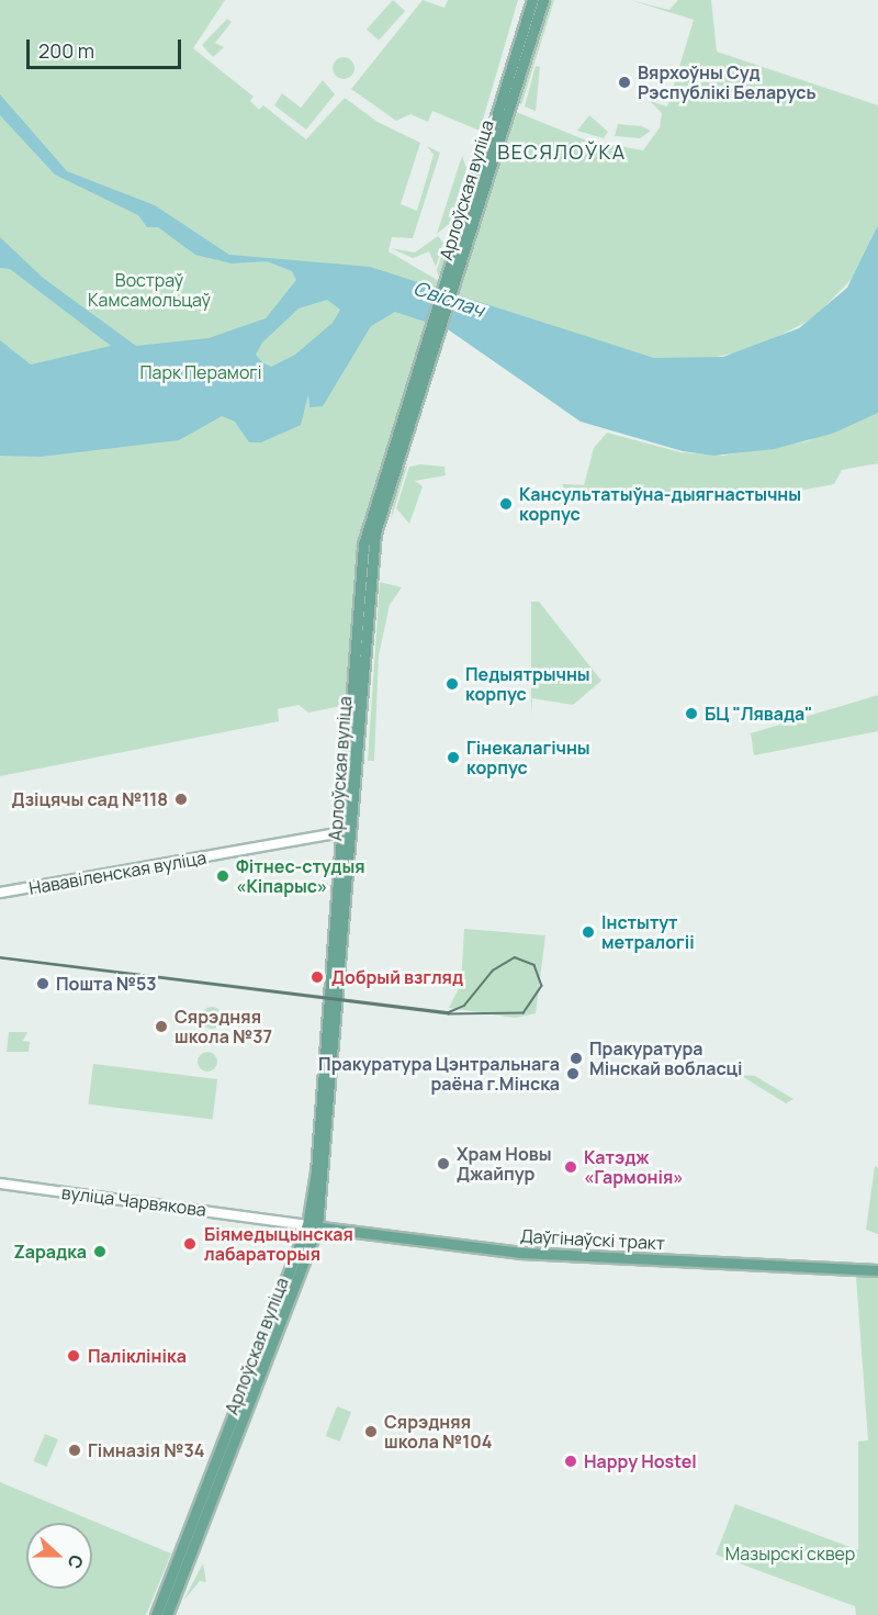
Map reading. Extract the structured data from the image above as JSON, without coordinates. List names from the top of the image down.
{
  "streets": {
    "main road": [
      "Арлоўская вуліца",
      "Нававіленская вуліца",
      "вуліца Чарвякова",
      "Даўгінаўскі тракт"
    ]
  },
  "crossings": [
    ["Арлоўская вуліца", "Нававіленская вуліца"],
    ["Арлоўская вуліца", "вуліца Чарвякова"],
    ["Арлоўская вуліца", "Даўгінаўскі тракт"],
    ["вуліца Чарвякова", "Даўгінаўскі тракт"]
  ],
  "districts": ["ВЕСЯЛОЎКА"],
  "water": ["Свіслач"],
  "parks": ["Востраў Камсамольцаў", "Парк Перамогі", "Мазырскі сквер"],
  "places": [
    "Вярхоўны Суд Рэспублікі Беларусь",
    "Кансультатыўна-дыягнастычны корпус",
    "Педыятрычны корпус",
    "БЦ \"Лявада\"",
    "Гінекалагічны корпус",
    "Дзіцячы сад №118",
    "Фітнес-студыя «Кіпарыс»",
    "Інстытут метралогіі",
    "Добрый взгляд",
    "Пошта №53",
    "Сярэдняя школа №37",
    "Пракуратура Мінскай вобласці",
    "Пракуратура Цэнтральнага раёна г.Мінска",
    "Храм Новы Джайпур",
    "Катэдж «Гармонія»",
    "Біямедыцынская лабараторыя",
    "Zарадка",
    "Паліклініка",
    "Сярэдняя школа №104",
    "Гімназія №34",
    "Happy Hostel"
  ],
  "scale_bar": "200 m",
  "north": "right"
}
